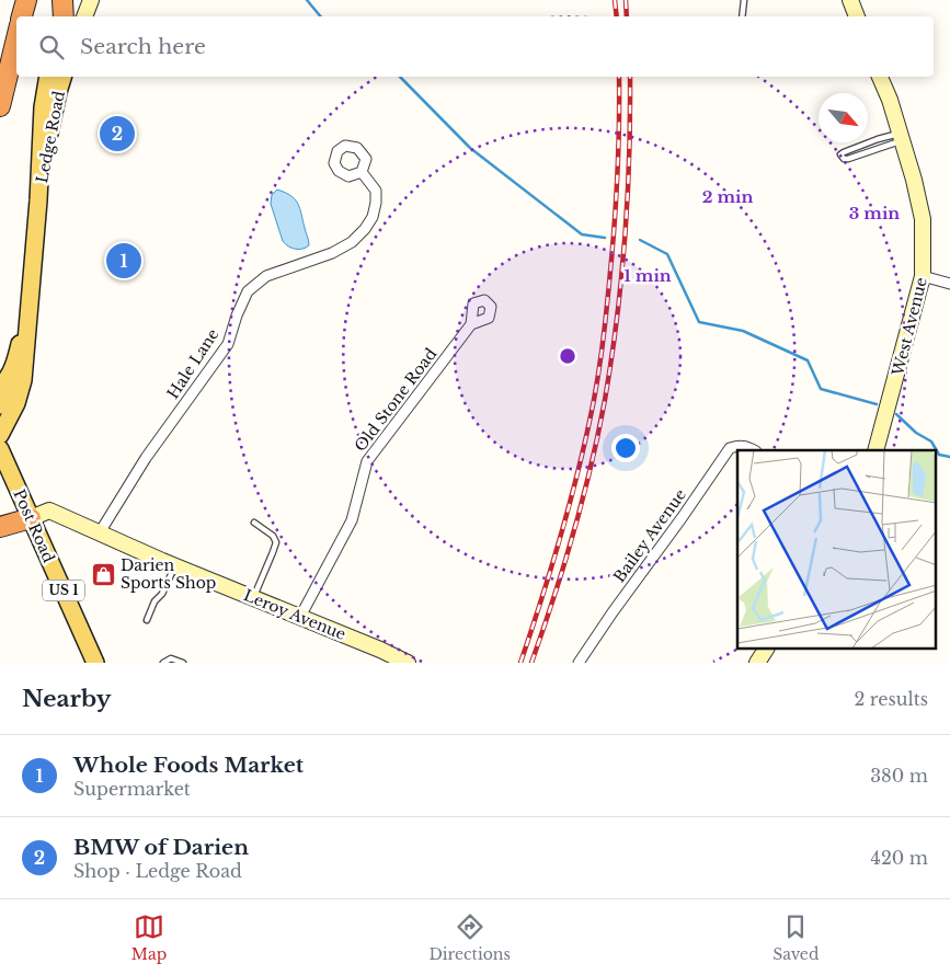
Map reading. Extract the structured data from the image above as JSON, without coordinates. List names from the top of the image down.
{
  "streets": {
    "main road": [
      "Ledge Road",
      "West Avenue",
      "Post Road",
      "US 1",
      "Leroy Avenue"
    ],
    "street": ["Hale Lane", "Old Stone Road", "Bailey Avenue"]
  },
  "crossings": [
    ["Hale Lane", "Leroy Avenue"],
    ["Old Stone Road", "Leroy Avenue"],
    ["Post Road", "Leroy Avenue"]
  ],
  "places": {
    "shop": ["Darien Sports Shop"]
  },
  "north": "bottom right",
  "page": {
    "search": "Search here",
    "pins": ["2", "1"],
    "heading": ["Nearby", "2 results"],
    "list": [
      {
        "mark": "1",
        "name": "Whole Foods Market",
        "note": "Supermarket",
        "value": "380 m"
      },
      {
        "mark": "2",
        "name": "BMW of Darien",
        "note": "Shop · Ledge Road",
        "value": "420 m"
      }
    ],
    "nav": ["Map", "Directions", "Saved"]
  },
  "rings": ["2 min", "3 min", "1 min"]
}
